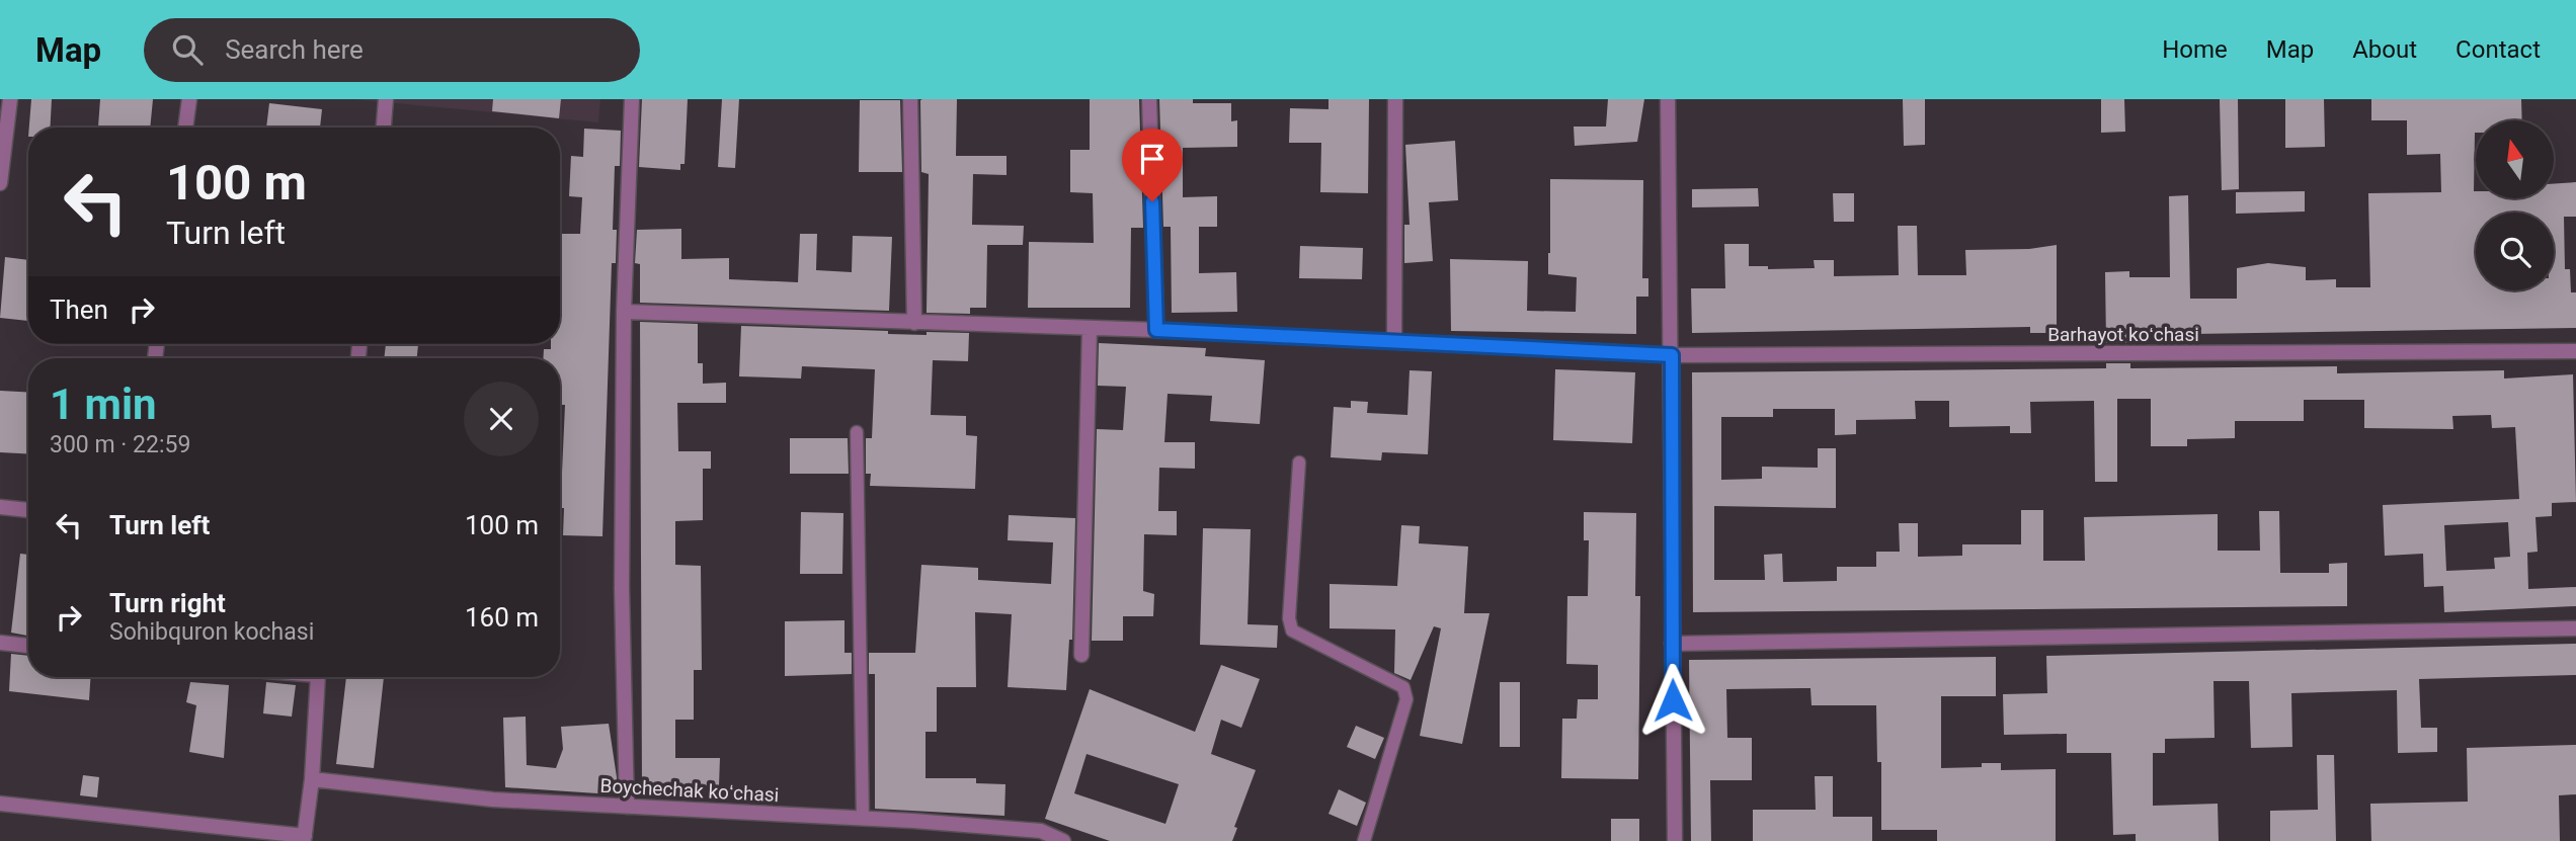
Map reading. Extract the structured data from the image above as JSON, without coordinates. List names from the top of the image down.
{
  "streets": {
    "street": ["Barhayot koʻchasi", "Boychechak koʻchasi"]
  },
  "north": "top",
  "page": {
    "header": "Map",
    "search": "Search here",
    "nav": [
      "Home",
      "Map",
      "About",
      "Contact"
    ],
    "turn": ["100 m", "Turn left"],
    "then": "Then",
    "heading": ["1 min", "300 m · 22:59"],
    "list": [
      {
        "name": "Turn left",
        "value": "100 m"
      },
      {
        "name": "Turn right",
        "note": "Sohibquron kochasi",
        "value": "160 m"
      }
    ]
  }
}
